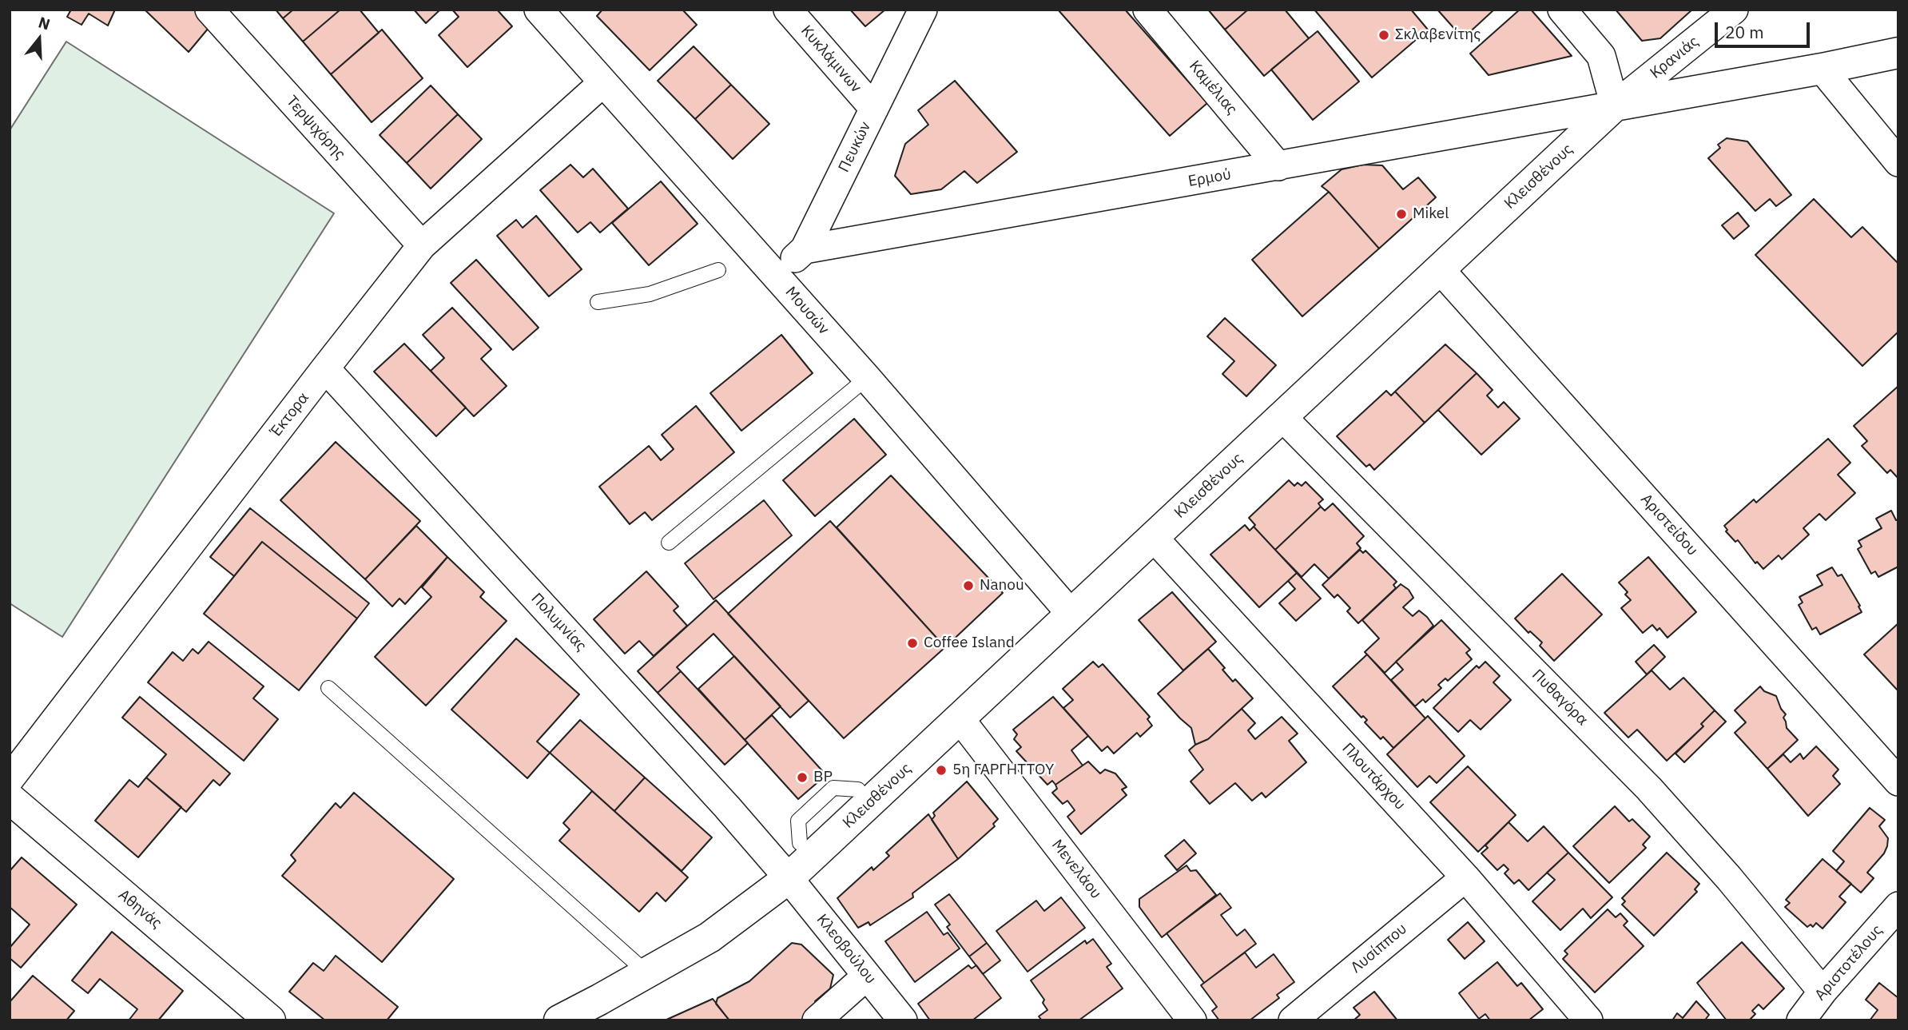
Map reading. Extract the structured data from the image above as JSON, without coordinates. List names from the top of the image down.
{
  "streets": {
    "main road": ["Κλεισθένους", "Αθηνάς"],
    "street": [
      "Κρανιάς",
      "Κυκλάμινων",
      "Καμέλιας",
      "Τερψιχόρης",
      "Πευκών",
      "Ερμού",
      "Μουσών",
      "Έκτορα",
      "Αριστείδου",
      "Πολυμνίας",
      "Πυθαγόρα",
      "Πλουτάρχου",
      "Μενελάου",
      "Λυσίππου",
      "Κλεοβούλου",
      "Αριστοτέλους"
    ]
  },
  "crossings": [
    ["Κρανιάς", "Κλεισθένους"],
    ["Κρανιάς", "Ερμού"],
    ["Κυκλάμινων", "Πευκών"],
    ["Καμέλιας", "Ερμού"],
    ["Τερψιχόρης", "Έκτορα"],
    ["Πευκών", "Ερμού"],
    ["Πευκών", "Μουσών"],
    ["Κλεισθένους", "Ερμού"],
    ["Κλεισθένους", "Μουσών"],
    ["Κλεισθένους", "Αριστείδου"],
    ["Κλεισθένους", "Πολυμνίας"],
    ["Κλεισθένους", "Πυθαγόρα"],
    ["Κλεισθένους", "Πλουτάρχου"],
    ["Κλεισθένους", "Μενελάου"],
    ["Κλεισθένους", "Κλεοβούλου"],
    ["Μουσών", "Έκτορα"],
    ["Έκτορα", "Πολυμνίας"],
    ["Πολυμνίας", "Κλεοβούλου"],
    ["Πυθαγόρα", "Αριστοτέλους"],
    ["Πλουτάρχου", "Λυσίππου"]
  ],
  "places": [
    "Σκλαβενίτης",
    "Mikel",
    "Nanou",
    "Coffee Island",
    "5η ΓΑΡΓΗΤΤΟΥ",
    "BP"
  ],
  "scale_bar": "20 m",
  "north": "top"
}
